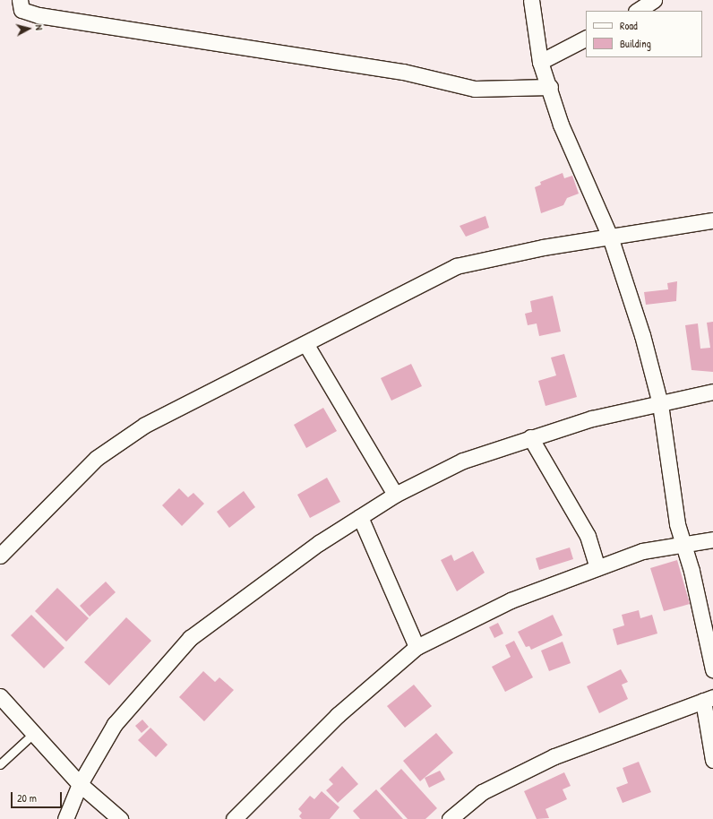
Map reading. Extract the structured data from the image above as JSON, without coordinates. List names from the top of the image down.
{
  "legend": ["Road", "Building"],
  "scale_bar": "20 m",
  "north": "right"
}
